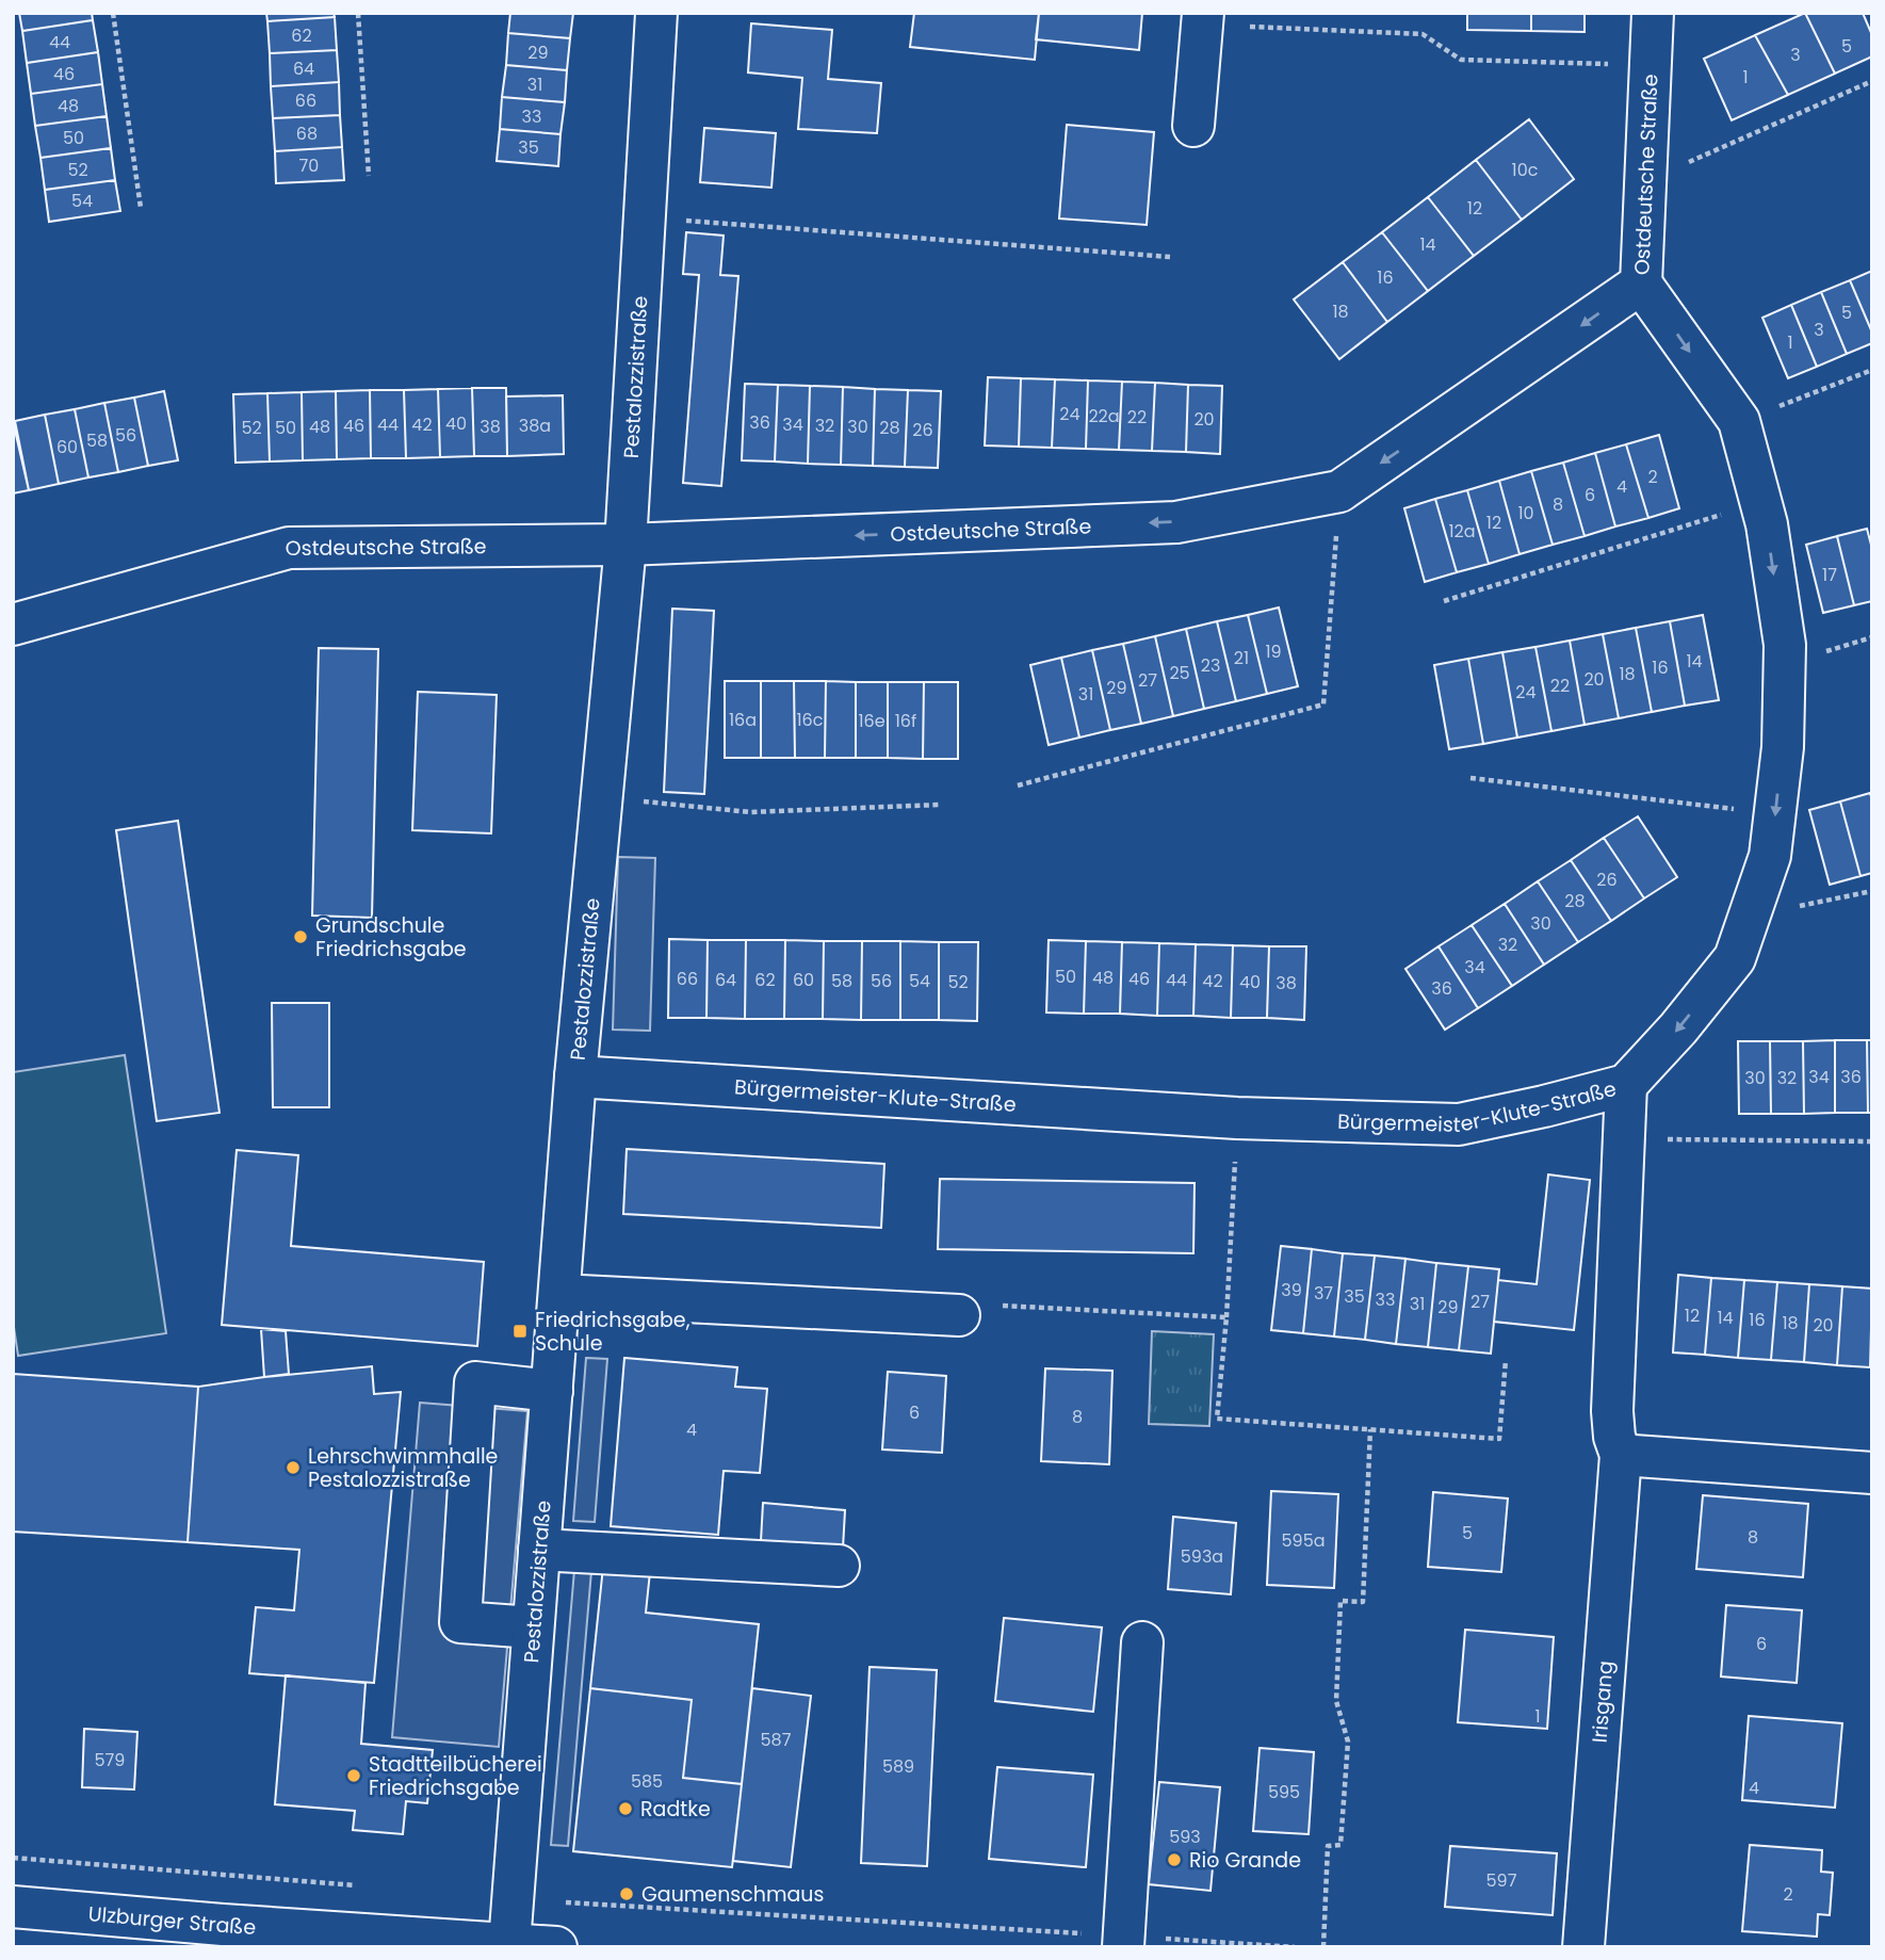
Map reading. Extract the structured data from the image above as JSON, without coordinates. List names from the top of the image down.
{
  "streets": {
    "street": [
      "Ostdeutsche Straße",
      "Pestalozzistraße",
      "Bürgermeister-Klute-Straße",
      "Irisgang",
      "Ulzburger Straße"
    ]
  },
  "crossings": [
    ["Ostdeutsche Straße", "Pestalozzistraße"],
    ["Ostdeutsche Straße", "Bürgermeister-Klute-Straße"],
    ["Pestalozzistraße", "Bürgermeister-Klute-Straße"],
    ["Pestalozzistraße", "Ulzburger Straße"],
    ["Bürgermeister-Klute-Straße", "Irisgang"]
  ],
  "one_way": ["Ostdeutsche Straße"],
  "places": {
    "other": [
      "Grundschule Friedrichsgabe",
      "Lehrschwimmhalle Pestalozzistraße",
      "Stadtteilbücherei Friedrichsgabe",
      "Radtke",
      "Rio Grande",
      "Gaumenschmaus"
    ],
    "transit": ["Friedrichsgabe, Schule"]
  },
  "house_numbers": [
    "62",
    "44",
    "5",
    "29",
    "3",
    "64",
    "46",
    "1",
    "31",
    "66",
    "48",
    "33",
    "68",
    "50",
    "35",
    "70",
    "52",
    "10c",
    "54",
    "12",
    "14",
    "16",
    "18",
    "5",
    "3",
    "1",
    "24",
    "22a",
    "22",
    "20",
    "36",
    "40",
    "44",
    "42",
    "34",
    "46",
    "38a",
    "32",
    "48",
    "38",
    "30",
    "52",
    "50",
    "28",
    "26",
    "56",
    "58",
    "60",
    "2",
    "4",
    "6",
    "8",
    "10",
    "12",
    "12a",
    "17",
    "19",
    "21",
    "14",
    "23",
    "16",
    "25",
    "18",
    "20",
    "27",
    "22",
    "29",
    "24",
    "31",
    "16a",
    "16c",
    "16e",
    "16f",
    "26",
    "28",
    "30",
    "32",
    "34",
    "50",
    "48",
    "66",
    "46",
    "64",
    "62",
    "60",
    "44",
    "58",
    "56",
    "54",
    "42",
    "52",
    "40",
    "38",
    "36",
    "34",
    "36",
    "30",
    "32",
    "39",
    "37",
    "35",
    "33",
    "27",
    "31",
    "29",
    "12",
    "14",
    "16",
    "18",
    "20",
    "6",
    "8",
    "4",
    "5",
    "8",
    "595a",
    "593a",
    "6",
    "1",
    "587",
    "579",
    "589",
    "585",
    "4",
    "595",
    "593",
    "597",
    "2"
  ]
}
